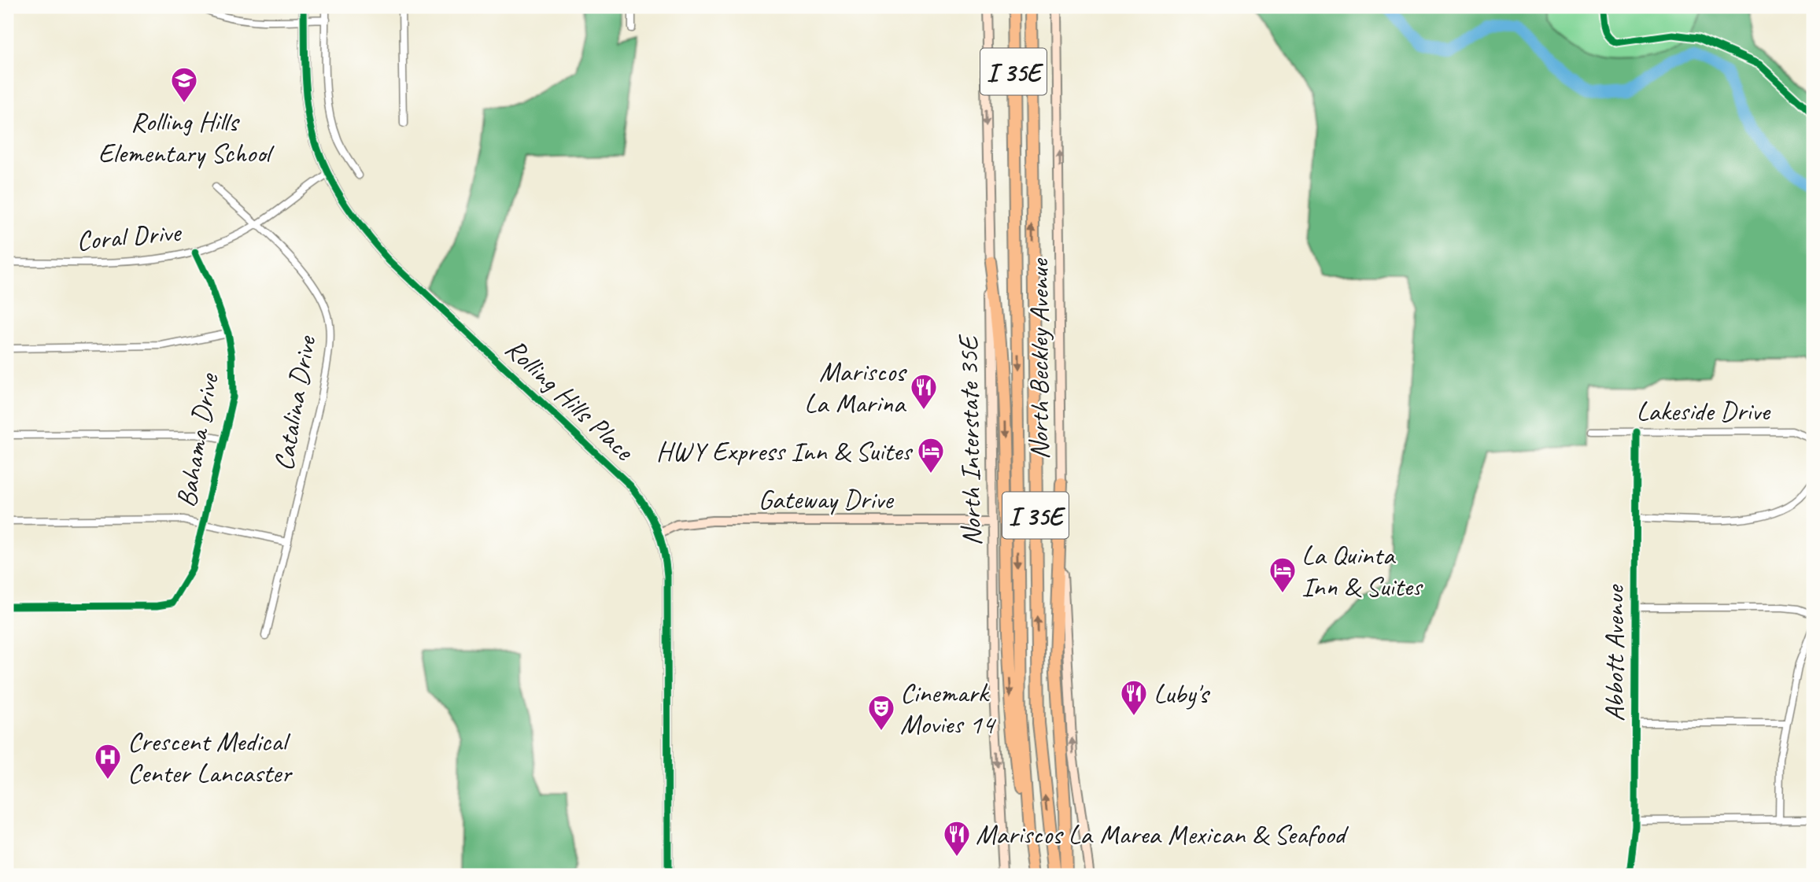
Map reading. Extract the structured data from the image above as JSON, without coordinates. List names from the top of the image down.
{
  "streets": {
    "highway": ["I 35E"],
    "main road": [
      "North Beckley Avenue",
      "Rolling Hills Place",
      "North Interstate 35E",
      "Gateway Drive"
    ],
    "street": [
      "Coral Drive",
      "Catalina Drive",
      "Lakeside Drive",
      "Bahama Drive",
      "Abbott Avenue"
    ]
  },
  "crossings": [
    ["Coral Drive", "Rolling Hills Place"],
    ["Coral Drive", "Catalina Drive"],
    ["Coral Drive", "Bahama Drive"],
    ["Rolling Hills Place", "Gateway Drive"],
    ["Lakeside Drive", "Abbott Avenue"],
    ["North Interstate 35E", "Gateway Drive"]
  ],
  "one_way": ["North Beckley Avenue", "North Interstate 35E"],
  "places": {
    "school or university": ["Rolling Hills Elementary School"],
    "restaurant": ["Mariscos La Marina", "Luby's", "Mariscos La Marea Mexican & Seafood"],
    "hotel": ["HWY Express Inn & Suites", "La Quinta Inn & Suites"],
    "theatre": ["Cinemark Movies 14"],
    "hospital": ["Crescent Medical Center Lancaster"]
  }
}
